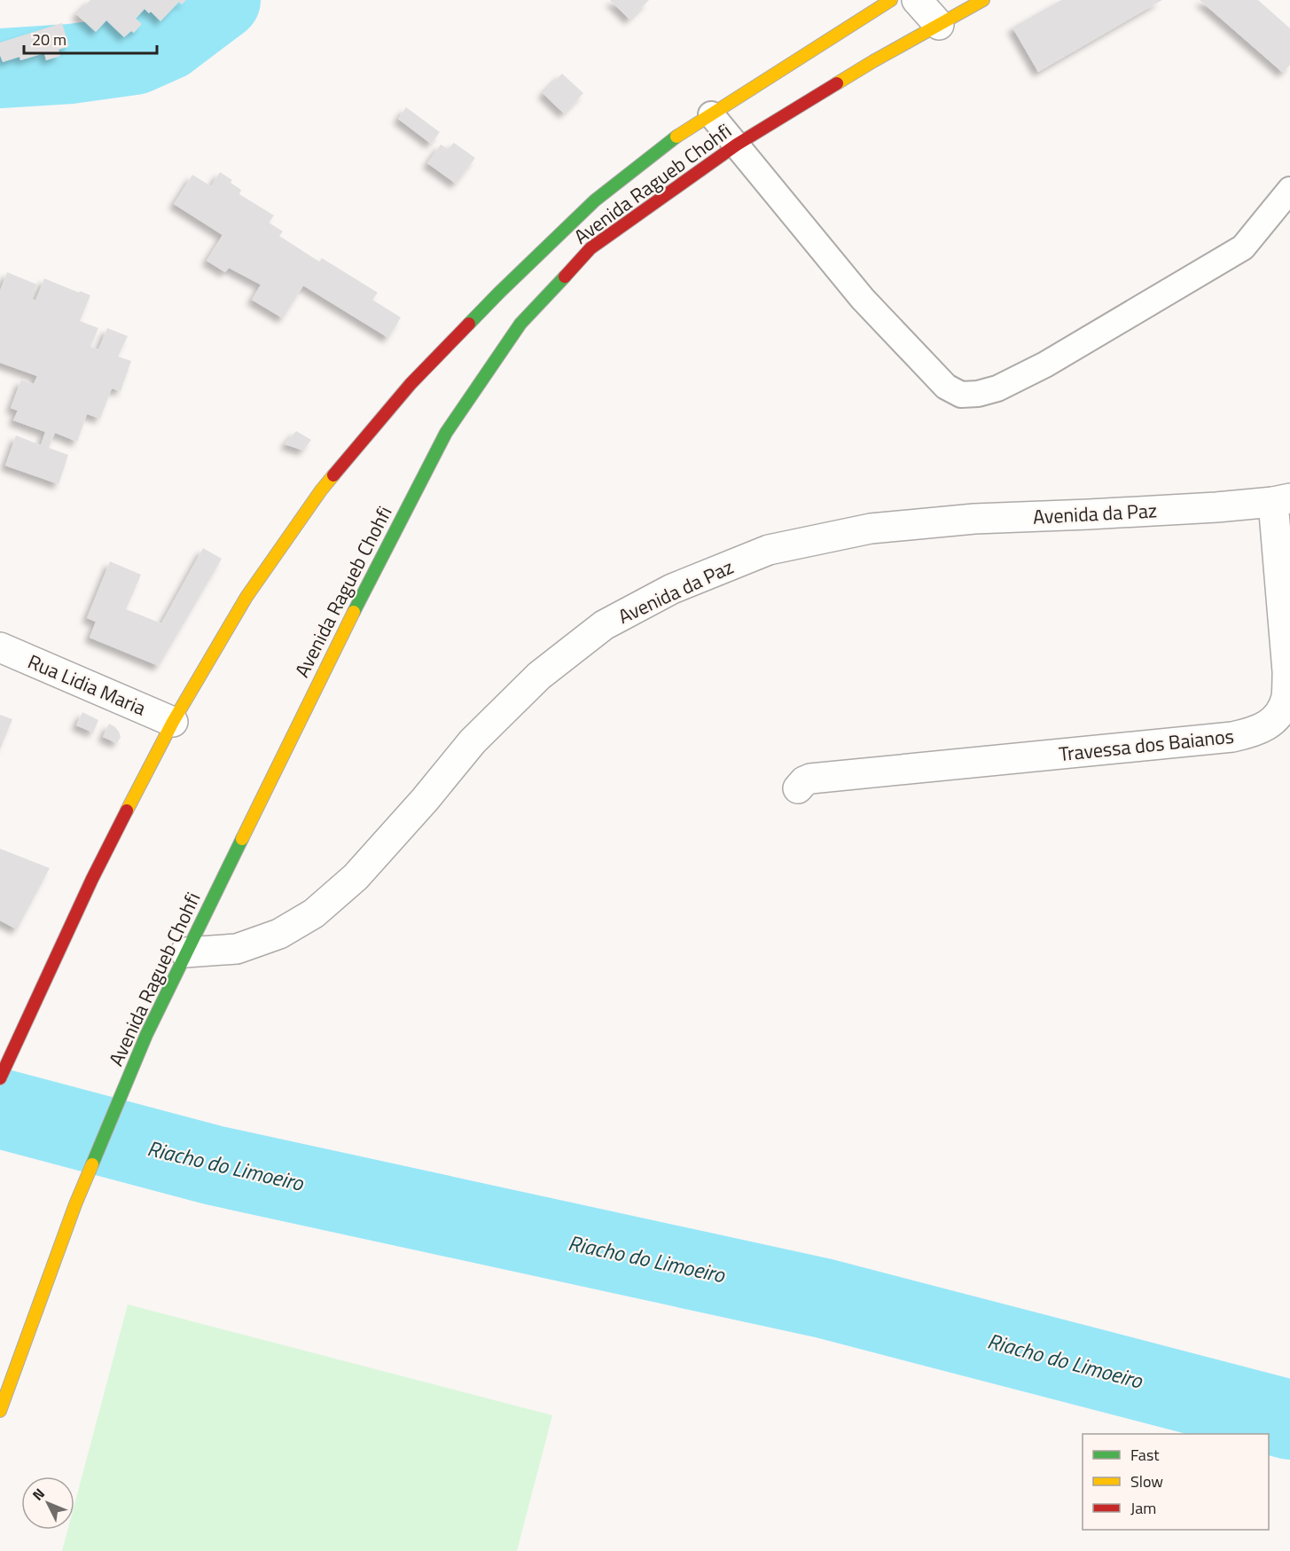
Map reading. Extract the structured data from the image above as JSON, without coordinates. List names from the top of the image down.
{
  "streets": {
    "main road": ["Avenida Ragueb Chohfi"],
    "street": ["Avenida da Paz", "Rua Lidia Maria", "Travessa dos Baianos"]
  },
  "crossings": [
    ["Avenida Ragueb Chohfi", "Avenida da Paz"],
    ["Avenida Ragueb Chohfi", "Rua Lidia Maria"],
    ["Avenida da Paz", "Travessa dos Baianos"]
  ],
  "water": ["Riacho do Limoeiro"],
  "legend": ["Fast", "Slow", "Jam"],
  "scale_bar": "20 m",
  "north": "top left"
}
